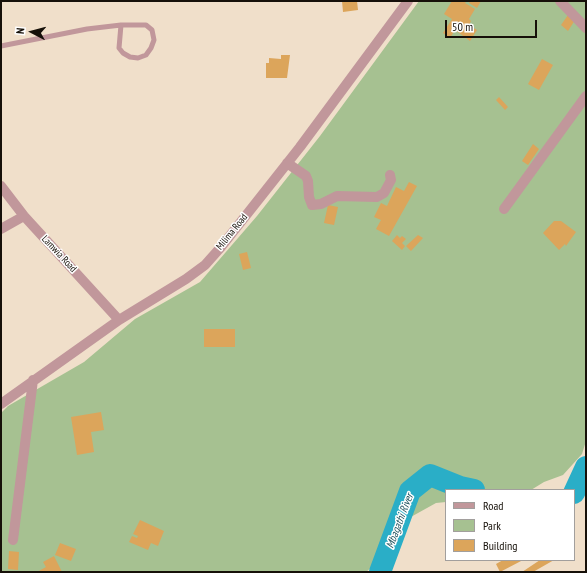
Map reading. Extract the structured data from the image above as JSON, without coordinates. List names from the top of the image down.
{
  "streets": {
    "street": ["Milima Road", "Lamwia Road"]
  },
  "crossings": [
    ["Milima Road", "Lamwia Road"]
  ],
  "water": ["Mbagathi River"],
  "legend": ["Road", "Park", "Building"],
  "scale_bar": "50 m",
  "north": "left"
}
